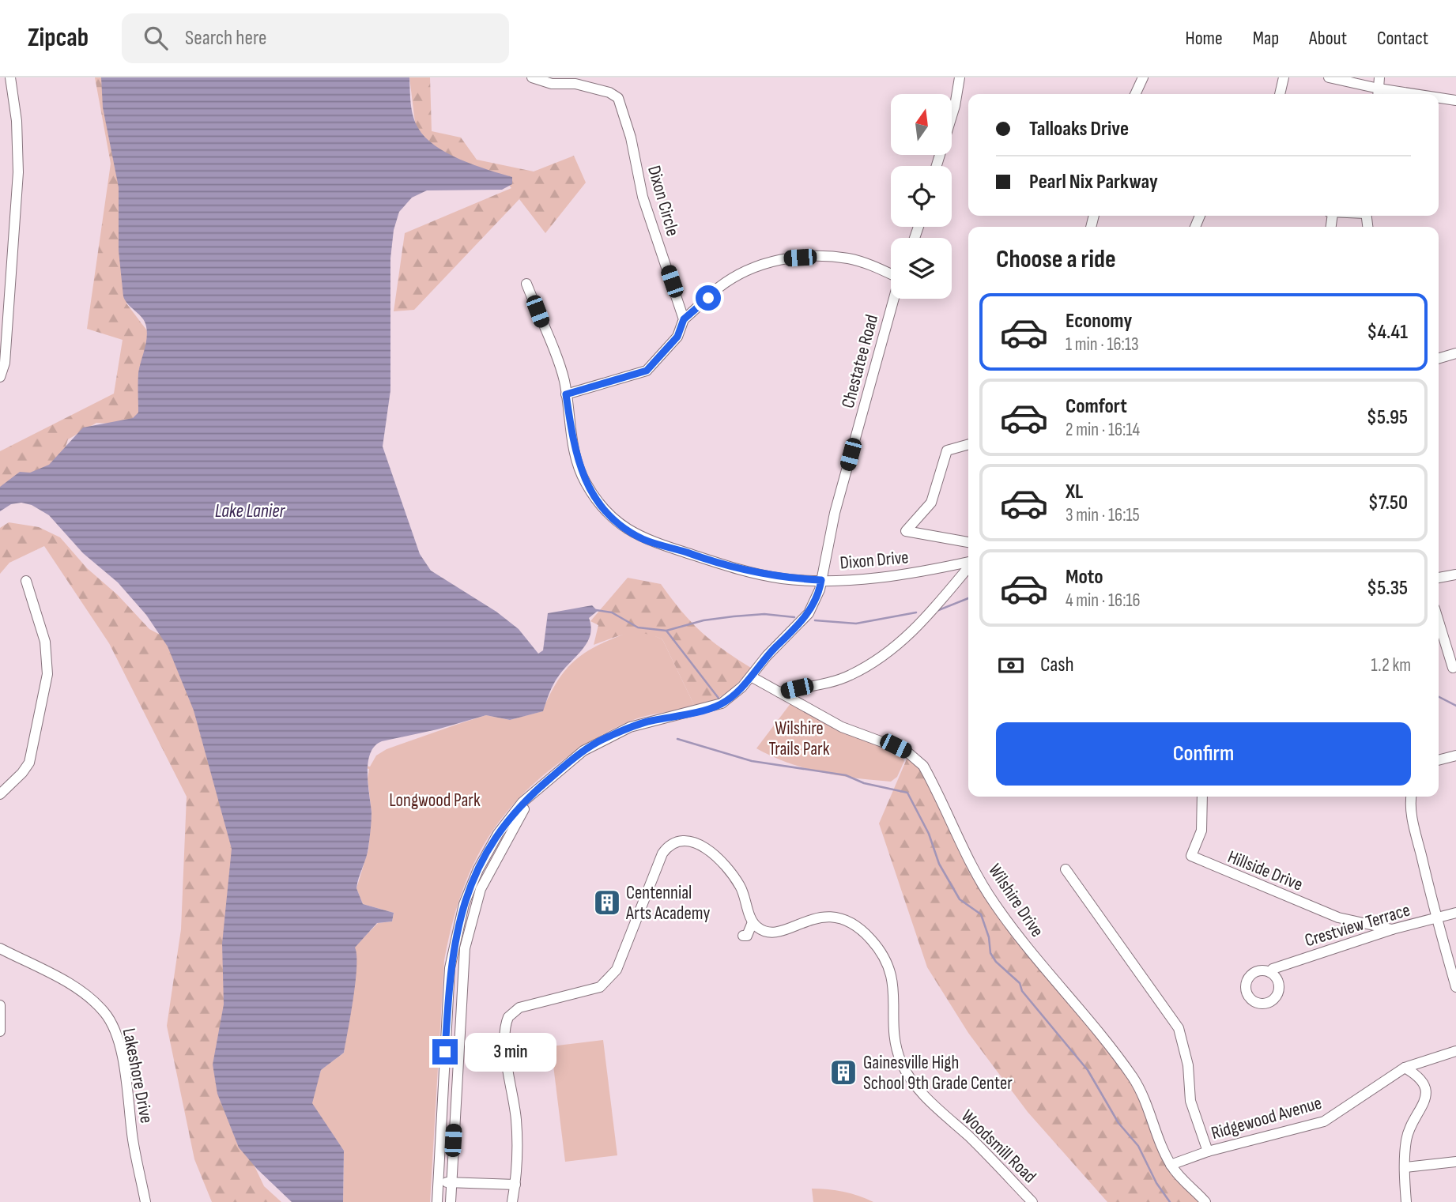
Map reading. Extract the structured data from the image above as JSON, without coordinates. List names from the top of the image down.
{
  "streets": {
    "street": [
      "Dixon Circle",
      "Chestatee Road",
      "Dixon Drive",
      "Hillside Drive",
      "Wilshire Drive",
      "Crestview Terrace",
      "Lakeshore Drive",
      "Ridgewood Avenue",
      "Woodsmill Road"
    ]
  },
  "crossings": [
    ["Chestatee Road", "Dixon Drive"],
    ["Chestatee Road", "Wilshire Drive"],
    ["Hillside Drive", "Crestview Terrace"],
    ["Wilshire Drive", "Ridgewood Avenue"]
  ],
  "water": ["Lake Lanier"],
  "parks": ["Wilshire Trails Park", "Longwood Park"],
  "places": {
    "building": ["Centennial Arts Academy", "Gainesville High School 9th Grade Center"]
  },
  "north": "top",
  "page": {
    "header": "Zipcab",
    "search": "Search here",
    "nav": [
      "Home",
      "Map",
      "About",
      "Contact"
    ],
    "banner": ["Talloaks Drive", "Pearl Nix Parkway"],
    "heading": "Choose a ride",
    "list": [
      {
        "name": "Economy",
        "note": "1 min · 16:13",
        "value": "$4.41"
      },
      {
        "name": "Comfort",
        "note": "2 min · 16:14",
        "value": "$5.95"
      },
      {
        "name": "XL",
        "note": "3 min · 16:15",
        "value": "$7.50"
      },
      {
        "name": "Moto",
        "note": "4 min · 16:16",
        "value": "$5.35"
      }
    ],
    "pay": ["Cash", "1.2 km"],
    "buttons": "Confirm",
    "bubble": "3 min"
  }
}
